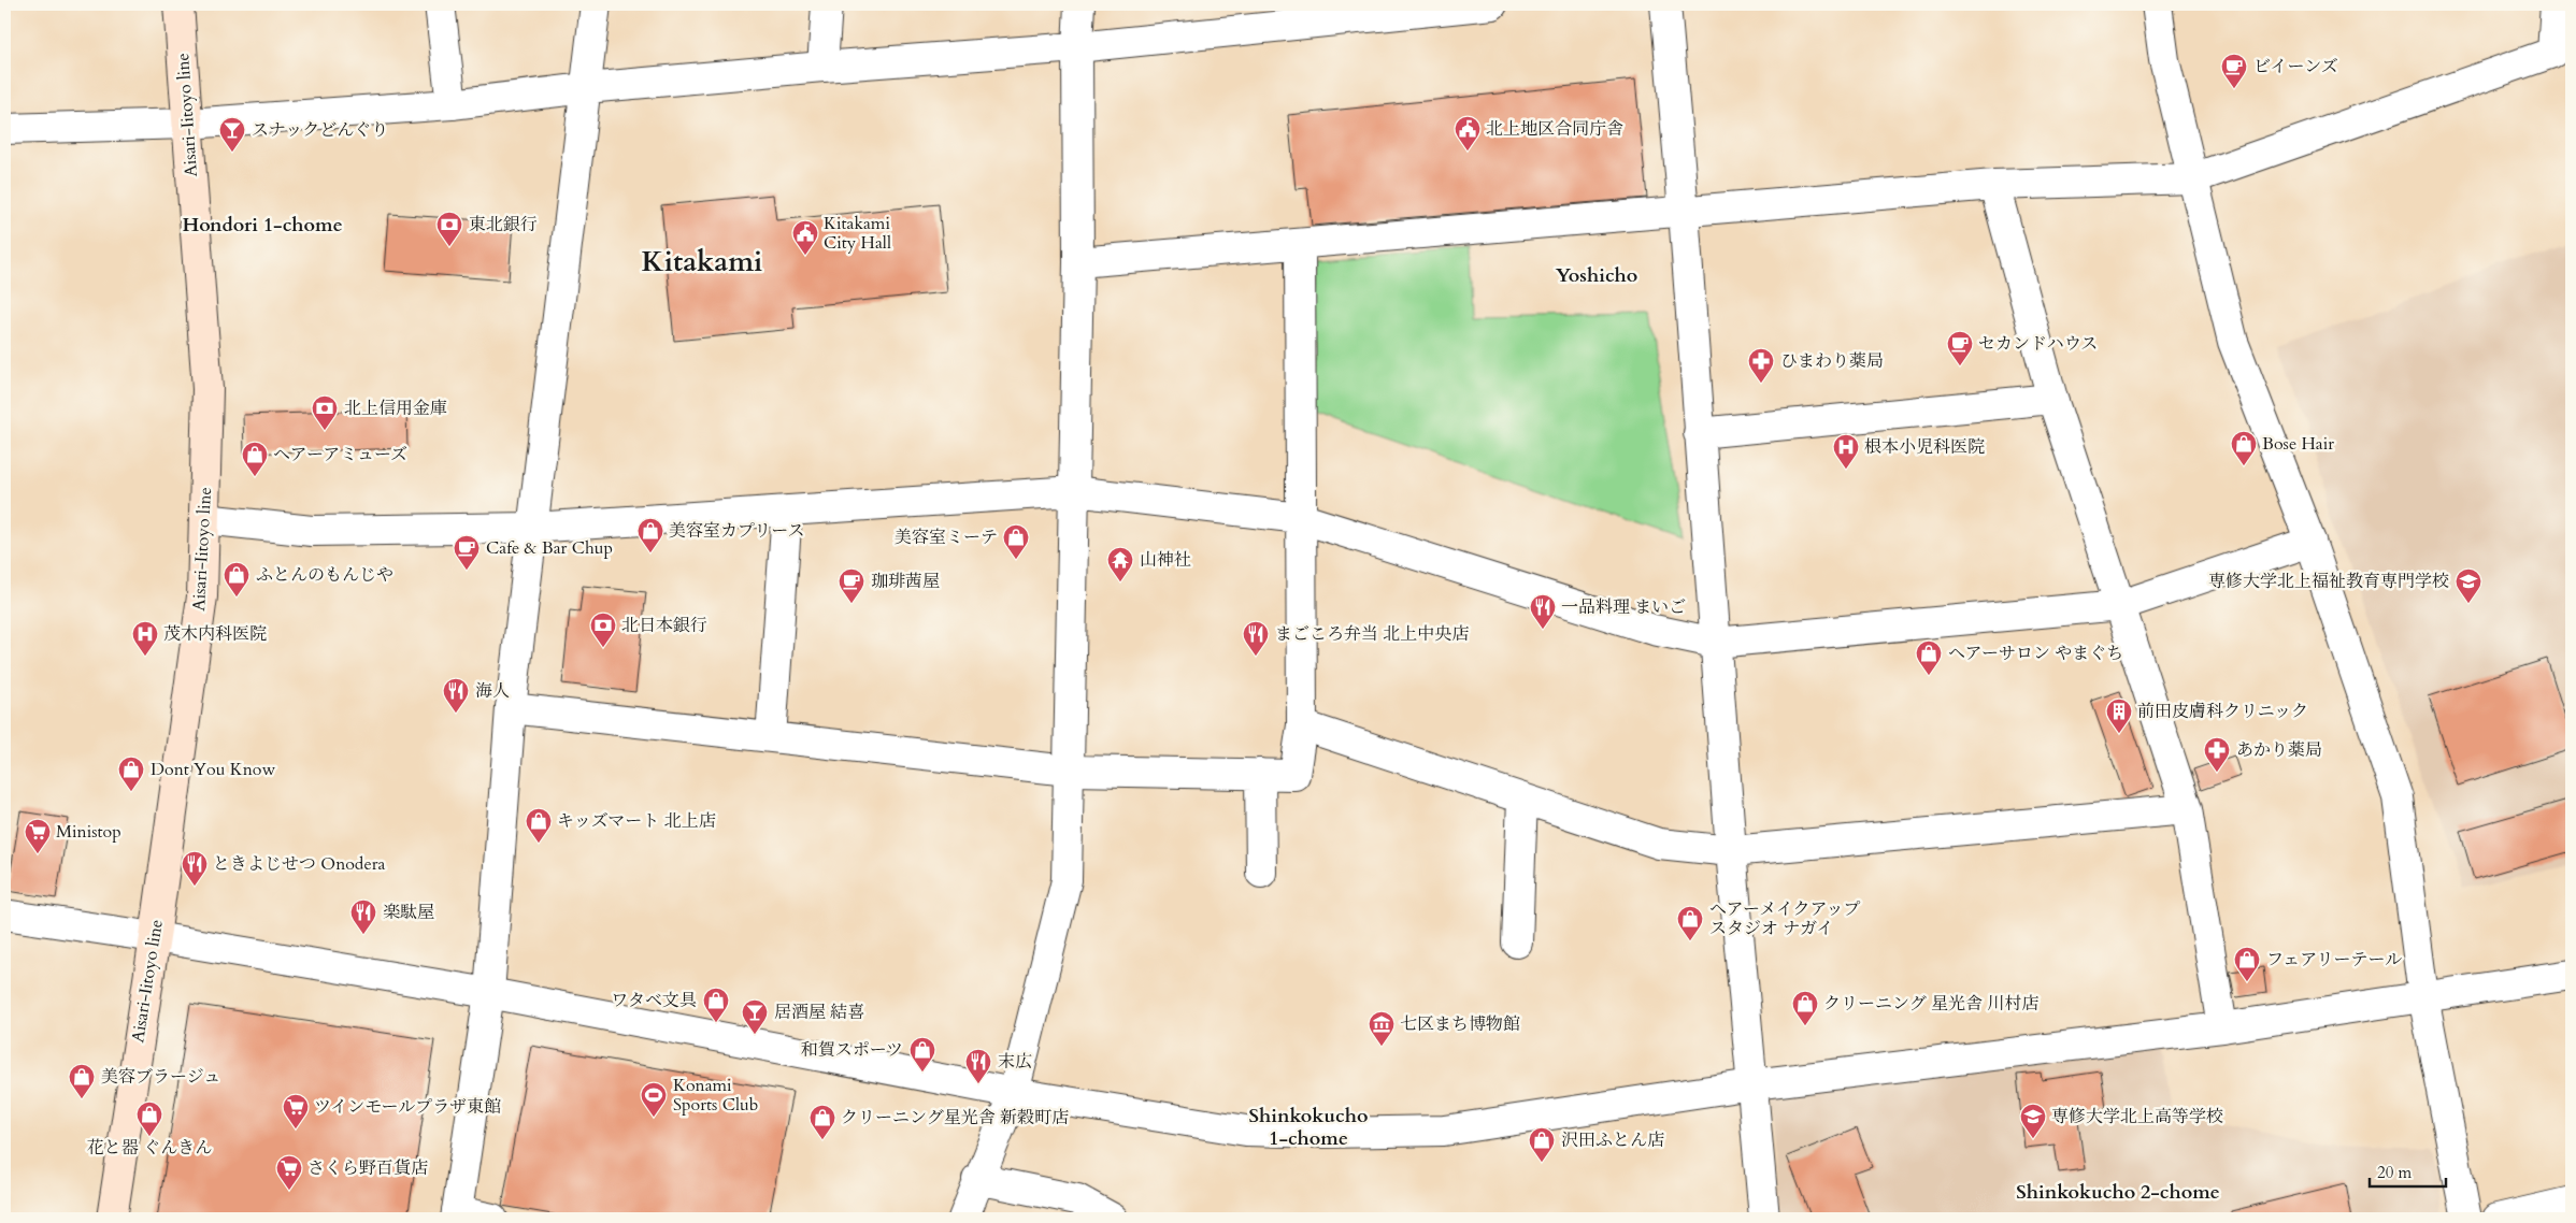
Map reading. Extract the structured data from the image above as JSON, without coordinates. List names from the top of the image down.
{
  "streets": {
    "main road": ["Aisari-Iitoyo line"]
  },
  "districts": [
    "Hondori 1-chome",
    "Kitakami",
    "Yoshicho",
    "Shinkokucho 1-chome",
    "Shinkokucho 2-chome"
  ],
  "places": {
    "cafe": [
      "ビイーンズ",
      "セカンドハウス",
      "Cafe & Bar Chup",
      "珈琲茜屋"
    ],
    "public building": ["北上地区合同庁舎", "Kitakami City Hall"],
    "bar": ["スナックどんぐり", "居酒屋 結喜"],
    "bank": ["東北銀行", "北上信用金庫", "北日本銀行"],
    "pharmacy": ["ひまわり薬局", "あかり薬局"],
    "shop": [
      "Bose Hair",
      "ヘアーアミューズ",
      "美容室カプリース",
      "美容室ミーテ",
      "ふとんのもんじや",
      "ヘアーサロン やまぐち",
      "Dont You Know",
      "キッズマート 北上店",
      "ヘアーメイクアップ スタジオ ナガイ",
      "フェアリーテール",
      "ワタベ文具",
      "クリーニング 星光舎 川村店",
      "和賀スポーツ",
      "美容ブラージュ",
      "花と器 ぐんきん",
      "クリーニング星光舎 新穀町店",
      "沢田ふとん店"
    ],
    "hospital": ["根本小児科医院", "茂木内科医院"],
    "temple": ["山神社"],
    "school or university": ["専修大学北上福祉教育専門学校", "専修大学北上高等学校"],
    "restaurant": [
      "一品料理 まいご",
      "まごころ弁当 北上中央店",
      "海人",
      "ときよじせつ Onodera",
      "楽駄屋",
      "末広"
    ],
    "building": ["前田皮膚科クリニック"],
    "supermarket": ["Ministop", "ツインモールプラザ東館", "さくら野百貨店"],
    "museum": ["七区まち博物館"],
    "sports": ["Konami Sports Club"]
  },
  "scale_bar": "20 m"
}
